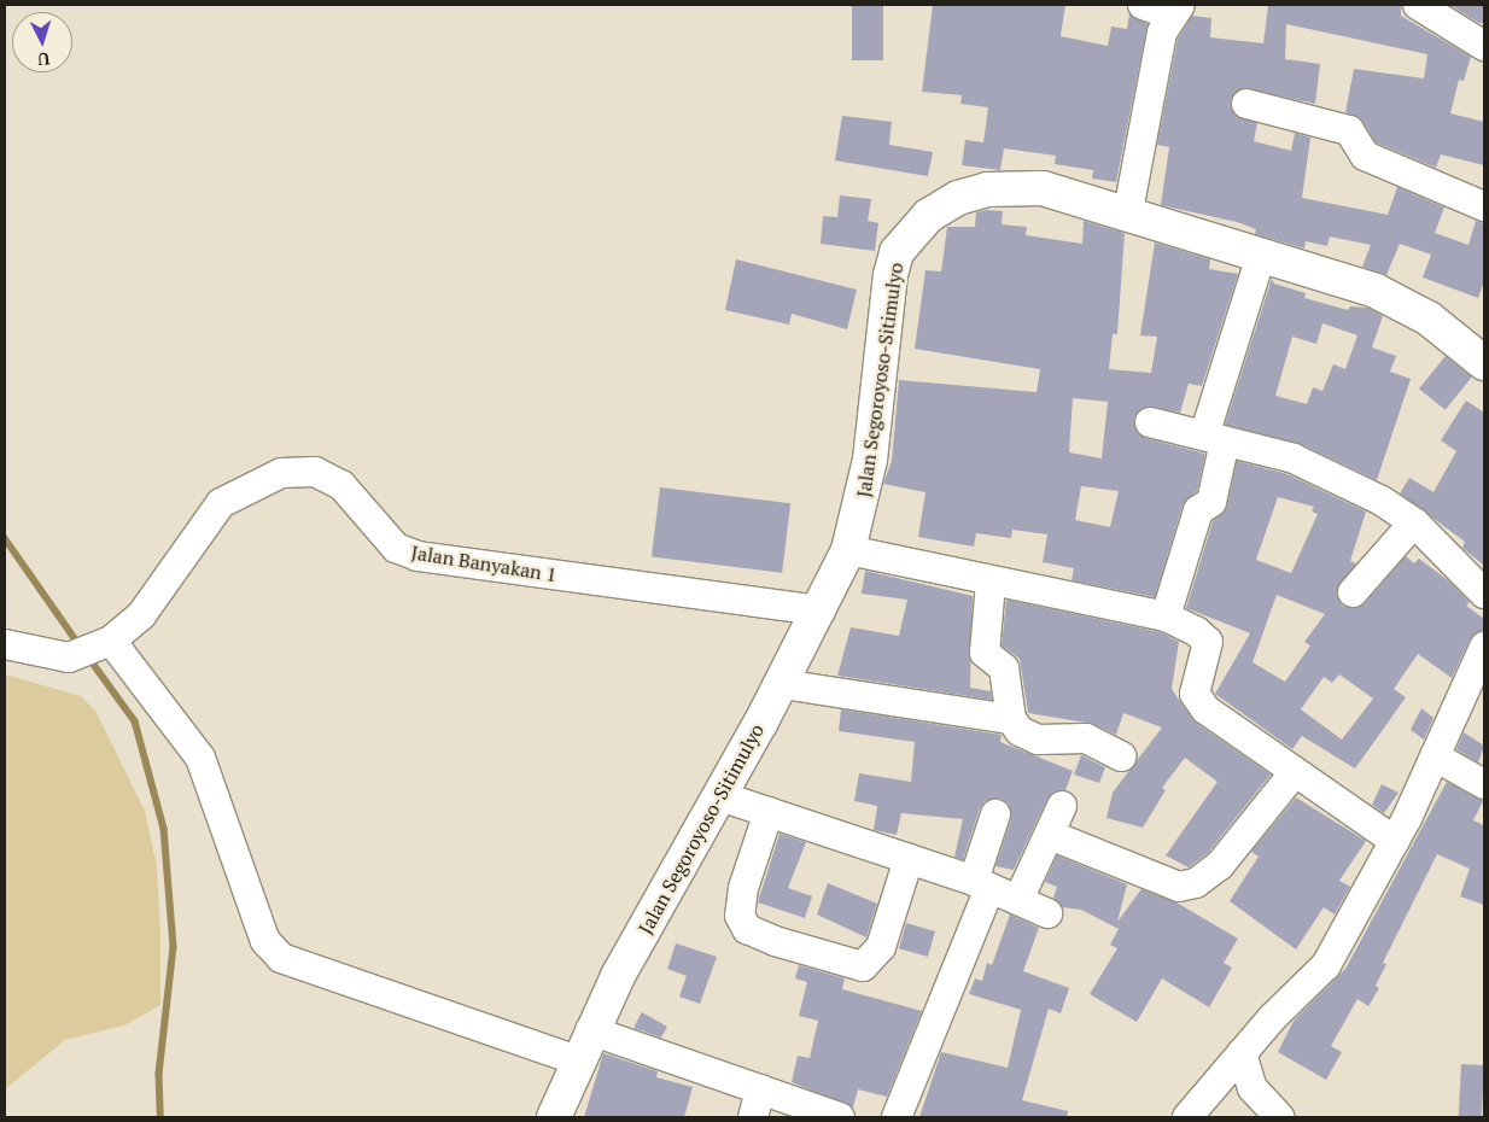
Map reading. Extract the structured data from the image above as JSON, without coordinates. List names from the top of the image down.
{
  "streets": {
    "main road": ["Jalan Segoroyoso-Sitimulyo"],
    "street": ["Jalan Banyakan 1"]
  },
  "crossings": [
    ["Jalan Segoroyoso-Sitimulyo", "Jalan Banyakan 1"]
  ],
  "north": "bottom"
}
